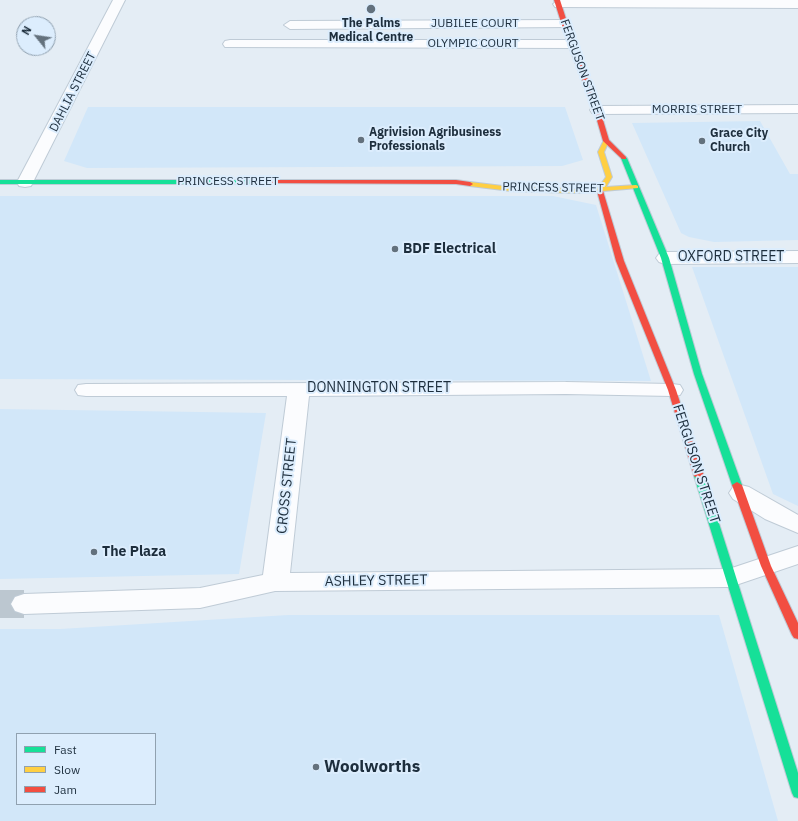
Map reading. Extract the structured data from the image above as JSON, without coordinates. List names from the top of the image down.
{
  "streets": {
    "main road": ["FERGUSON STREET", "PRINCESS STREET"],
    "street": [
      "JUBILEE COURT",
      "OLYMPIC COURT",
      "DAHLIA STREET",
      "MORRIS STREET",
      "OXFORD STREET",
      "DONNINGTON STREET",
      "CROSS STREET",
      "ASHLEY STREET"
    ]
  },
  "crossings": [
    ["JUBILEE COURT", "FERGUSON STREET"],
    ["OLYMPIC COURT", "FERGUSON STREET"],
    ["FERGUSON STREET", "MORRIS STREET"],
    ["FERGUSON STREET", "PRINCESS STREET"],
    ["FERGUSON STREET", "DONNINGTON STREET"],
    ["FERGUSON STREET", "ASHLEY STREET"],
    ["DAHLIA STREET", "PRINCESS STREET"],
    ["DONNINGTON STREET", "CROSS STREET"],
    ["CROSS STREET", "ASHLEY STREET"]
  ],
  "places": [
    "The Palms Medical Centre",
    "Agrivision Agribusiness Professionals",
    "Grace City Church",
    "BDF Electrical",
    "The Plaza",
    "Woolworths"
  ],
  "legend": ["Fast", "Slow", "Jam"],
  "north": "top left"
}
